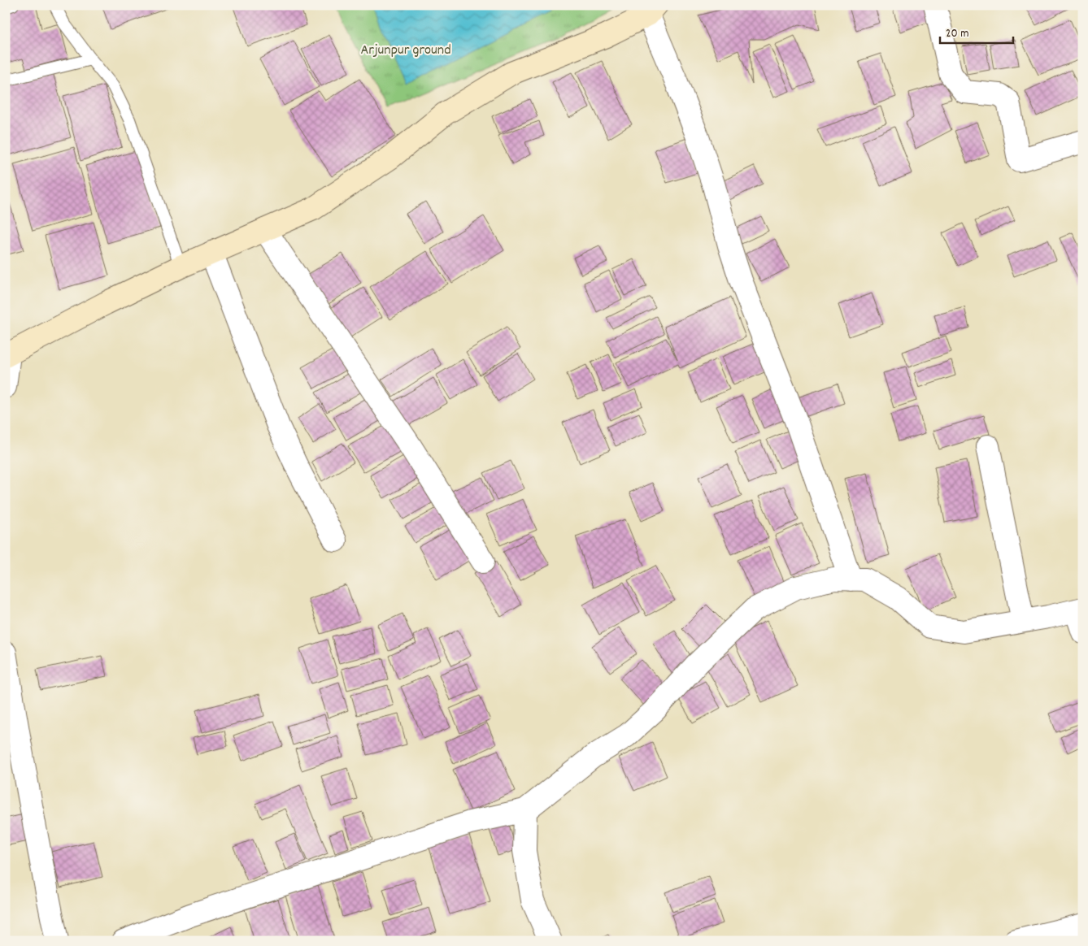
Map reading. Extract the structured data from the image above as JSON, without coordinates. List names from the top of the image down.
{
  "parks": ["Arjunpur ground"],
  "scale_bar": "20 m"
}
